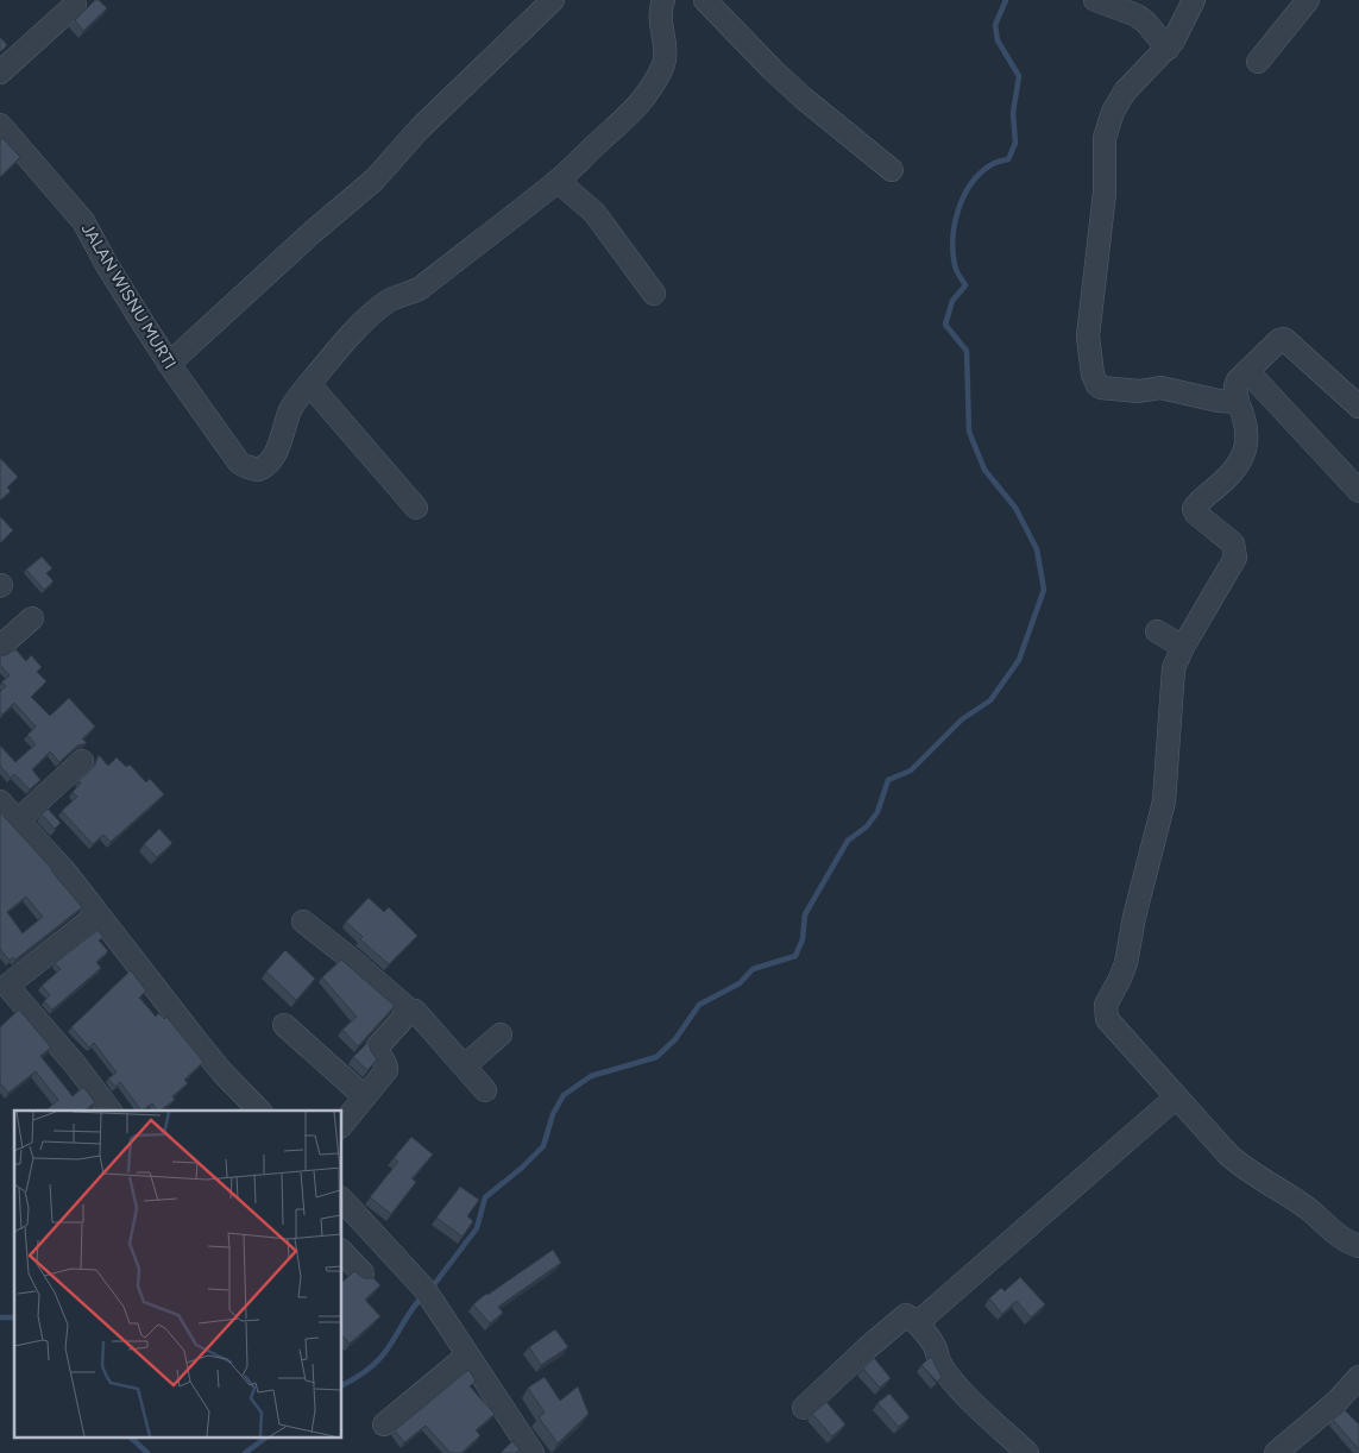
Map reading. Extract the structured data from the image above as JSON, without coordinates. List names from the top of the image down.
{
  "streets": {
    "street": ["JALAN WISNU MURTI"]
  }
}
